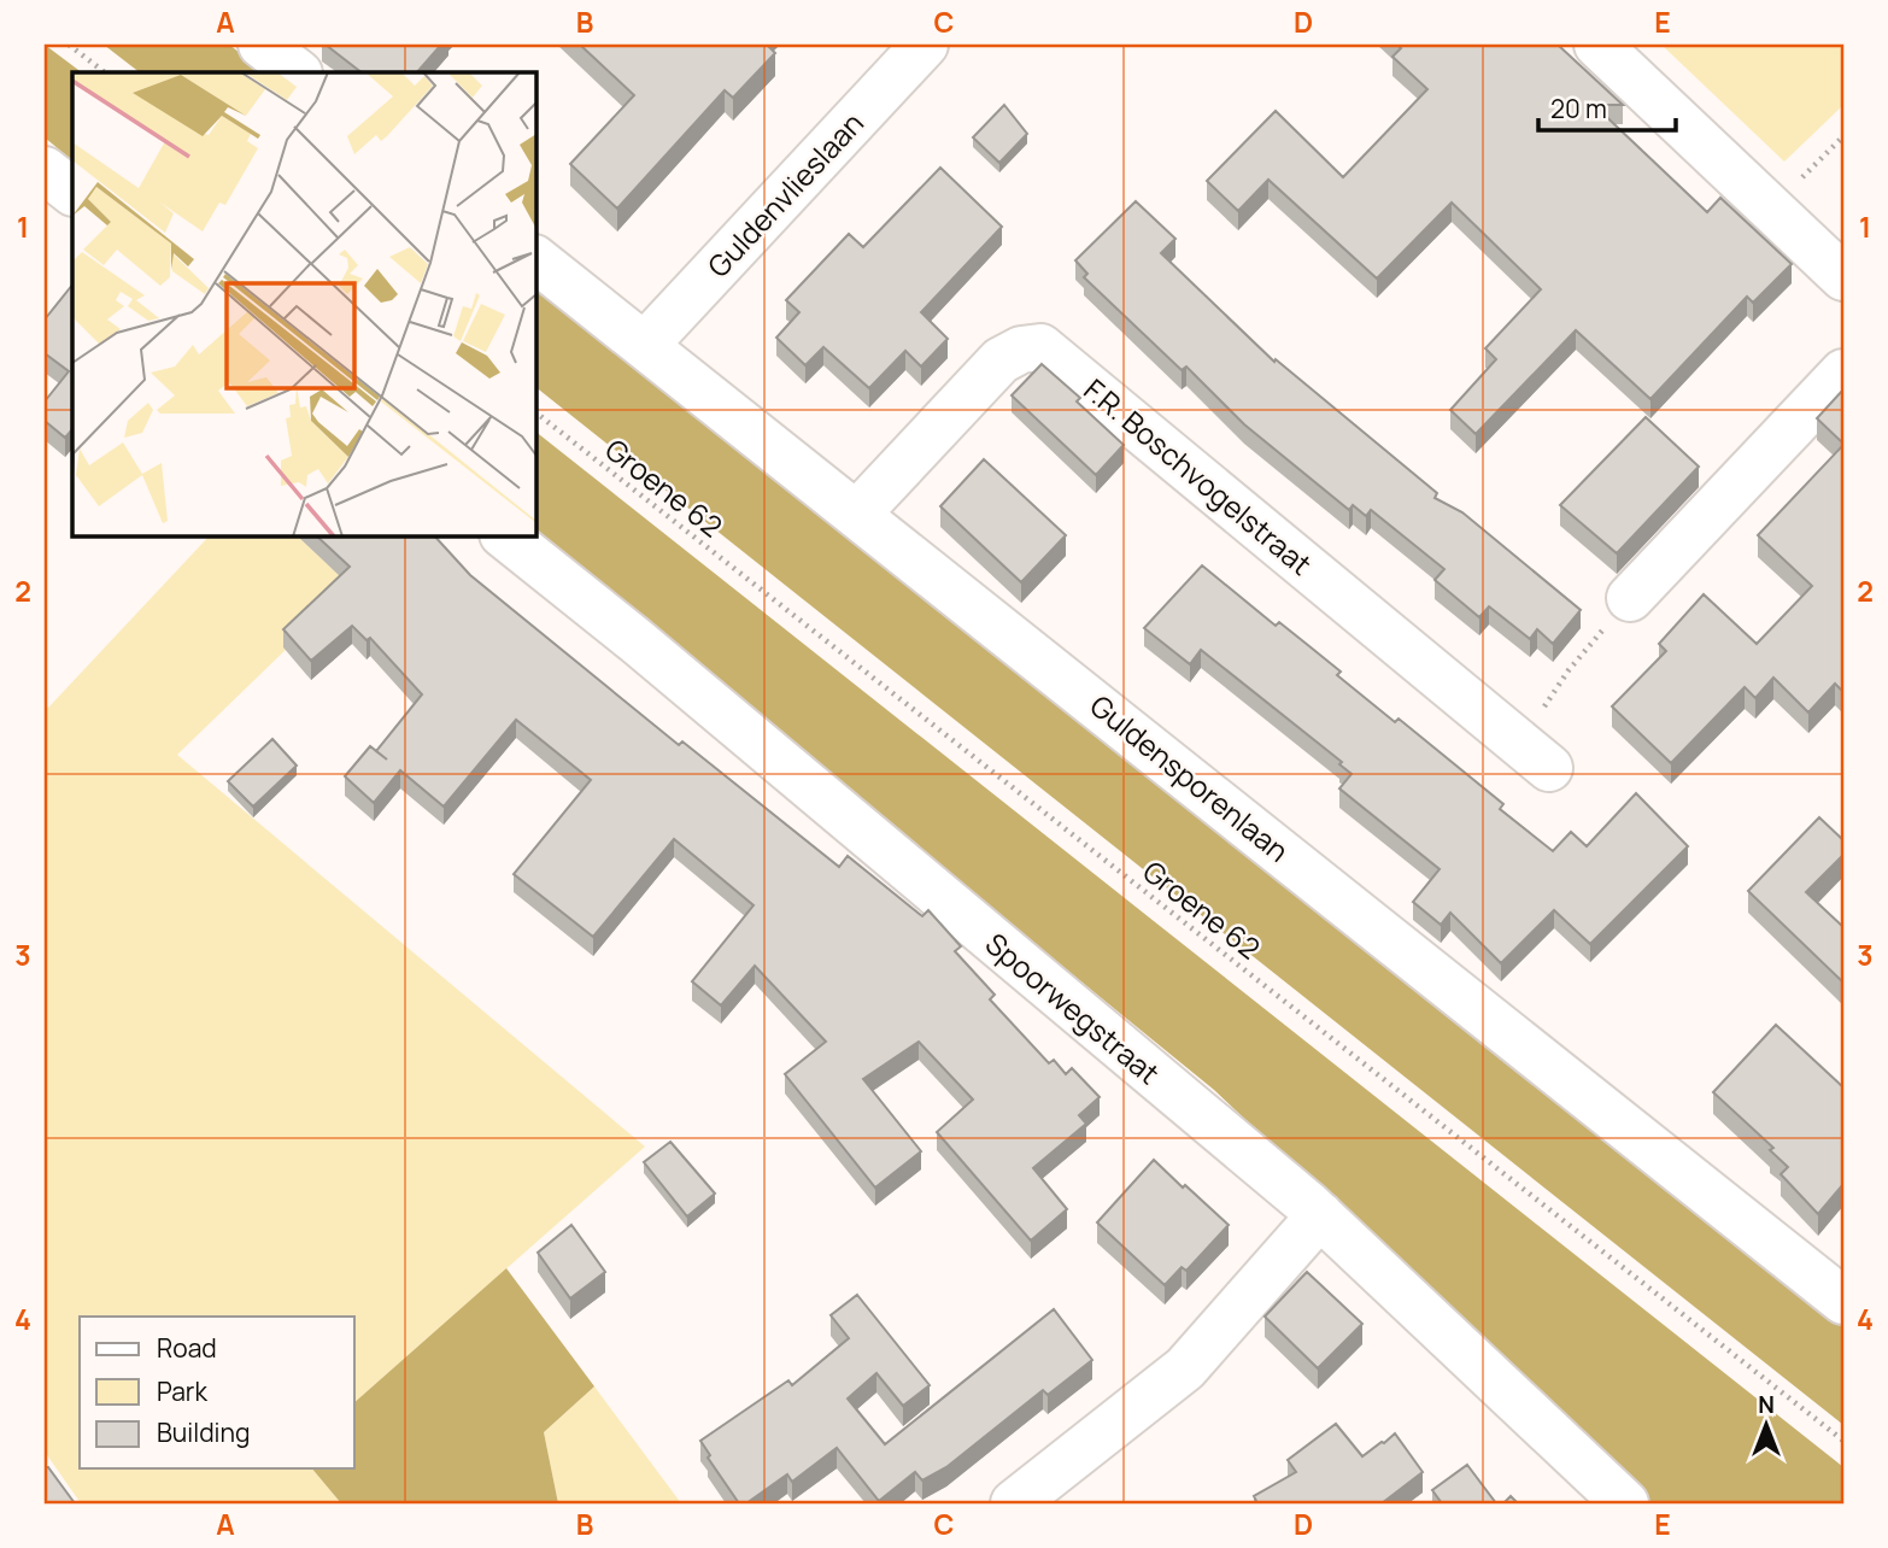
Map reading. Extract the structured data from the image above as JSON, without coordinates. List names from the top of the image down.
{
  "streets": {
    "street": [
      "Guldenvlieslaan",
      "F.R. Boschvogelstraat",
      "Guldensporenlaan",
      "Spoorwegstraat"
    ],
    "path": ["Groene 62"]
  },
  "crossings": [
    ["Guldenvlieslaan", "Guldensporenlaan"],
    ["F.R. Boschvogelstraat", "Guldensporenlaan"]
  ],
  "legend": ["Road", "Park", "Building"],
  "scale_bar": "20 m",
  "north": "top",
  "grid": {
    "columns": [
      "A",
      "B",
      "C",
      "D",
      "E"
    ],
    "rows": [
      "1",
      "2",
      "3",
      "4"
    ]
  }
}
